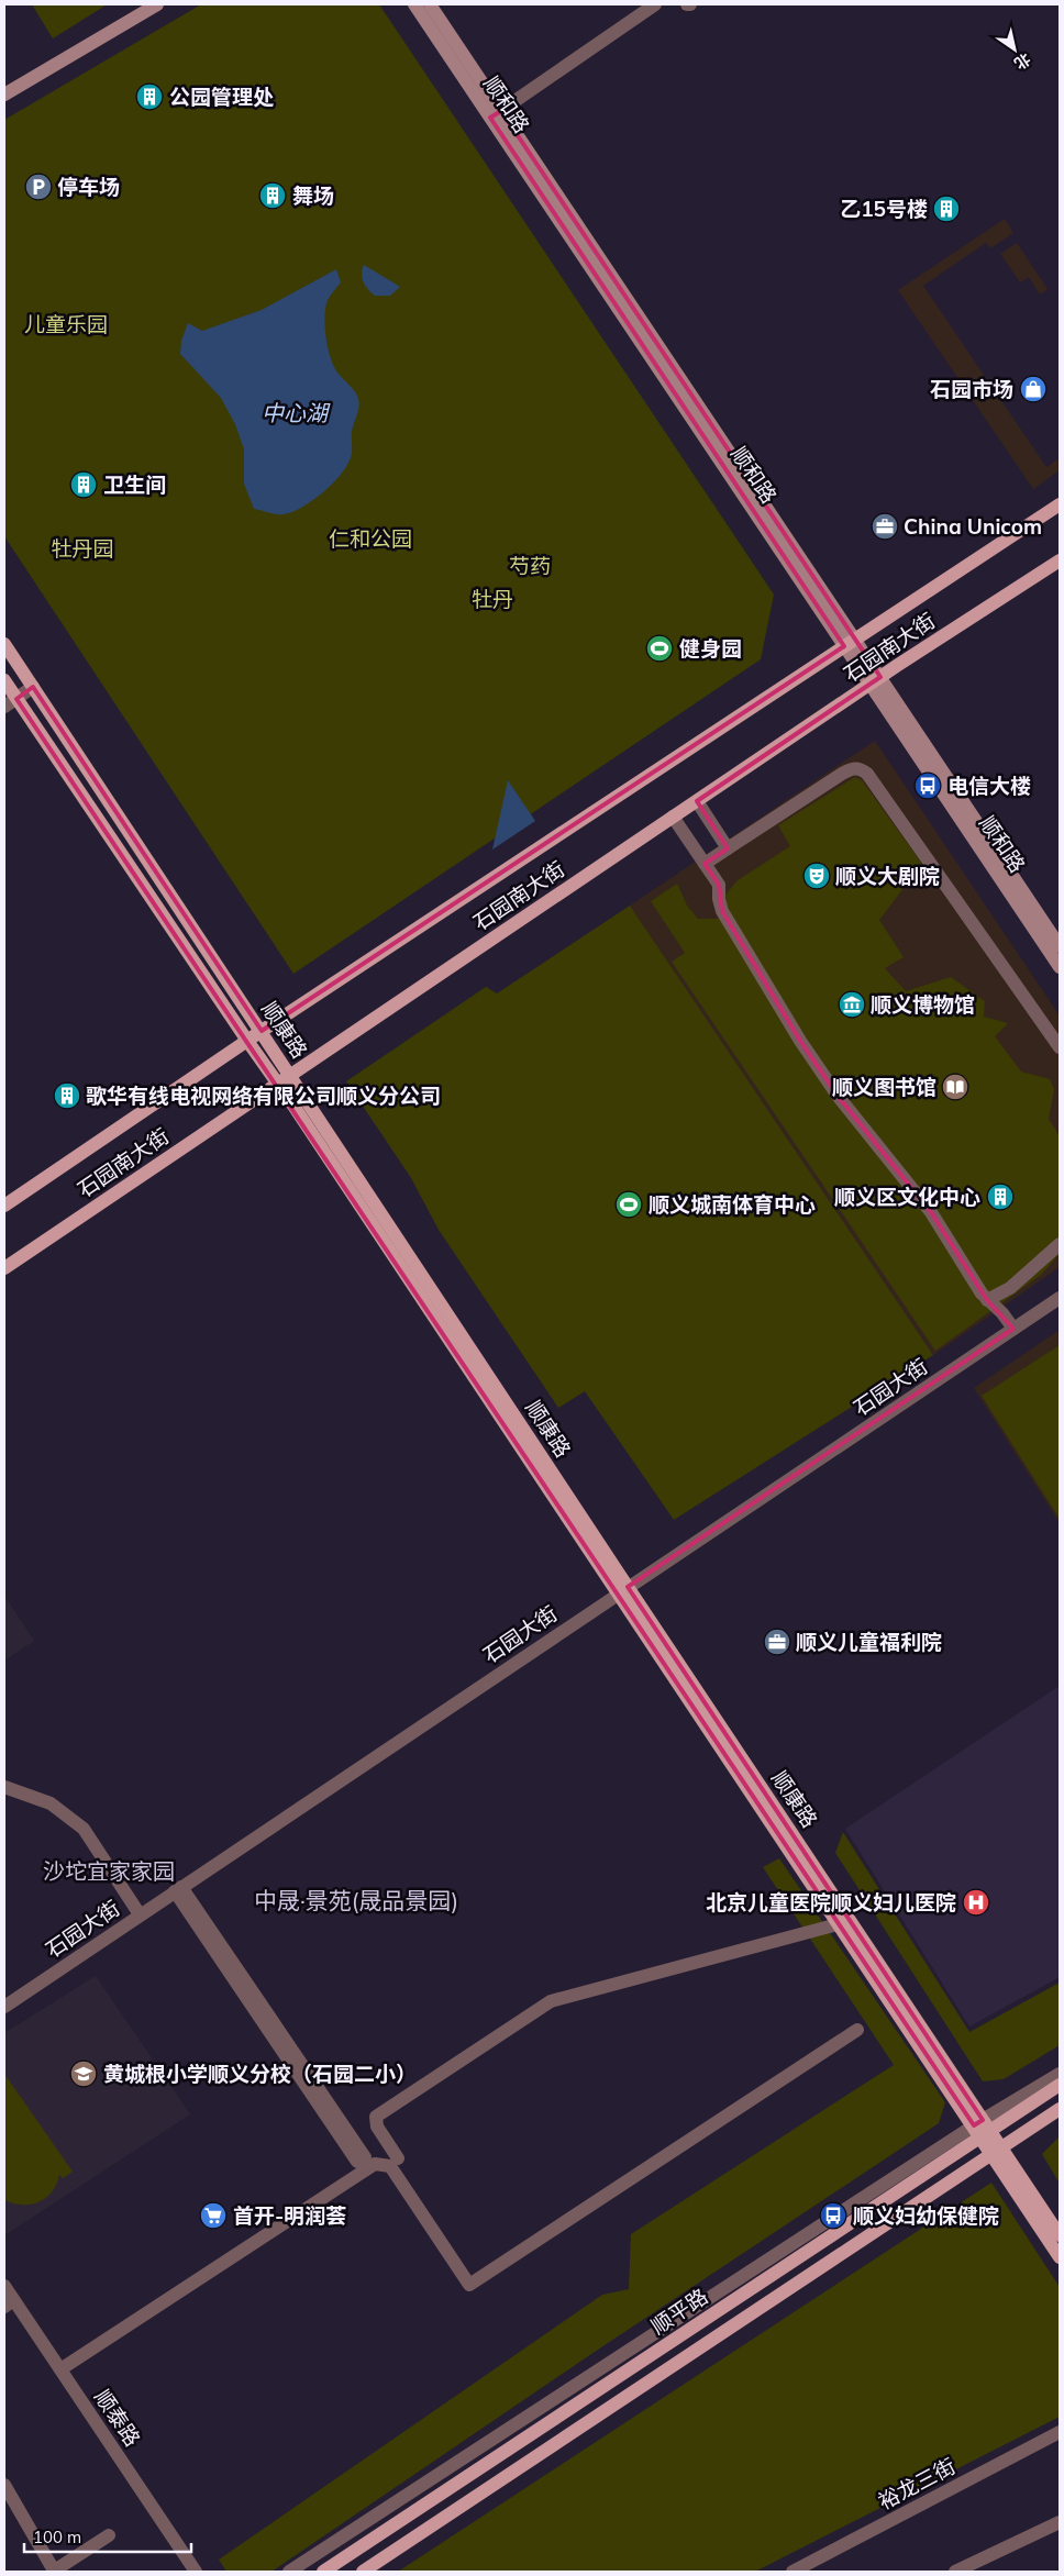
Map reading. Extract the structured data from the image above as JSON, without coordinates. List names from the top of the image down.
{
  "streets": {
    "main road": [
      "顺和路",
      "石园南大街",
      "顺康路",
      "顺平路"
    ],
    "street": ["石园大街", "顺泰路", "裕龙三街"]
  },
  "crossings": [
    ["顺和路", "石园南大街"],
    ["石园南大街", "顺康路"],
    ["顺康路", "石园大街"],
    ["顺康路", "顺平路"]
  ],
  "districts": ["沙坨宜家家园", "中晟·景苑(晟品景园)"],
  "water": ["中心湖"],
  "parks": [
    "儿童乐园",
    "仁和公园",
    "牡丹园",
    "芍药",
    "牡丹"
  ],
  "places": {
    "building": [
      "公园管理处",
      "舞场",
      "乙15号楼",
      "卫生间",
      "歌华有线电视网络有限公司顺义分公司",
      "顺义区文化中心"
    ],
    "parking": ["停车场"],
    "shop": ["石园市场"],
    "office": ["China Unicom", "顺义儿童福利院"],
    "sports": ["健身园", "顺义城南体育中心"],
    "bus stop": ["电信大楼", "顺义妇幼保健院"],
    "theatre": ["顺义大剧院"],
    "museum": ["顺义博物馆"],
    "library": ["顺义图书馆"],
    "hospital": ["北京儿童医院顺义妇儿医院"],
    "school or university": ["黄城根小学顺义分校（石园二小）"],
    "supermarket": ["首开-明润荟"]
  },
  "scale_bar": "100 m",
  "north": "bottom right"
}
